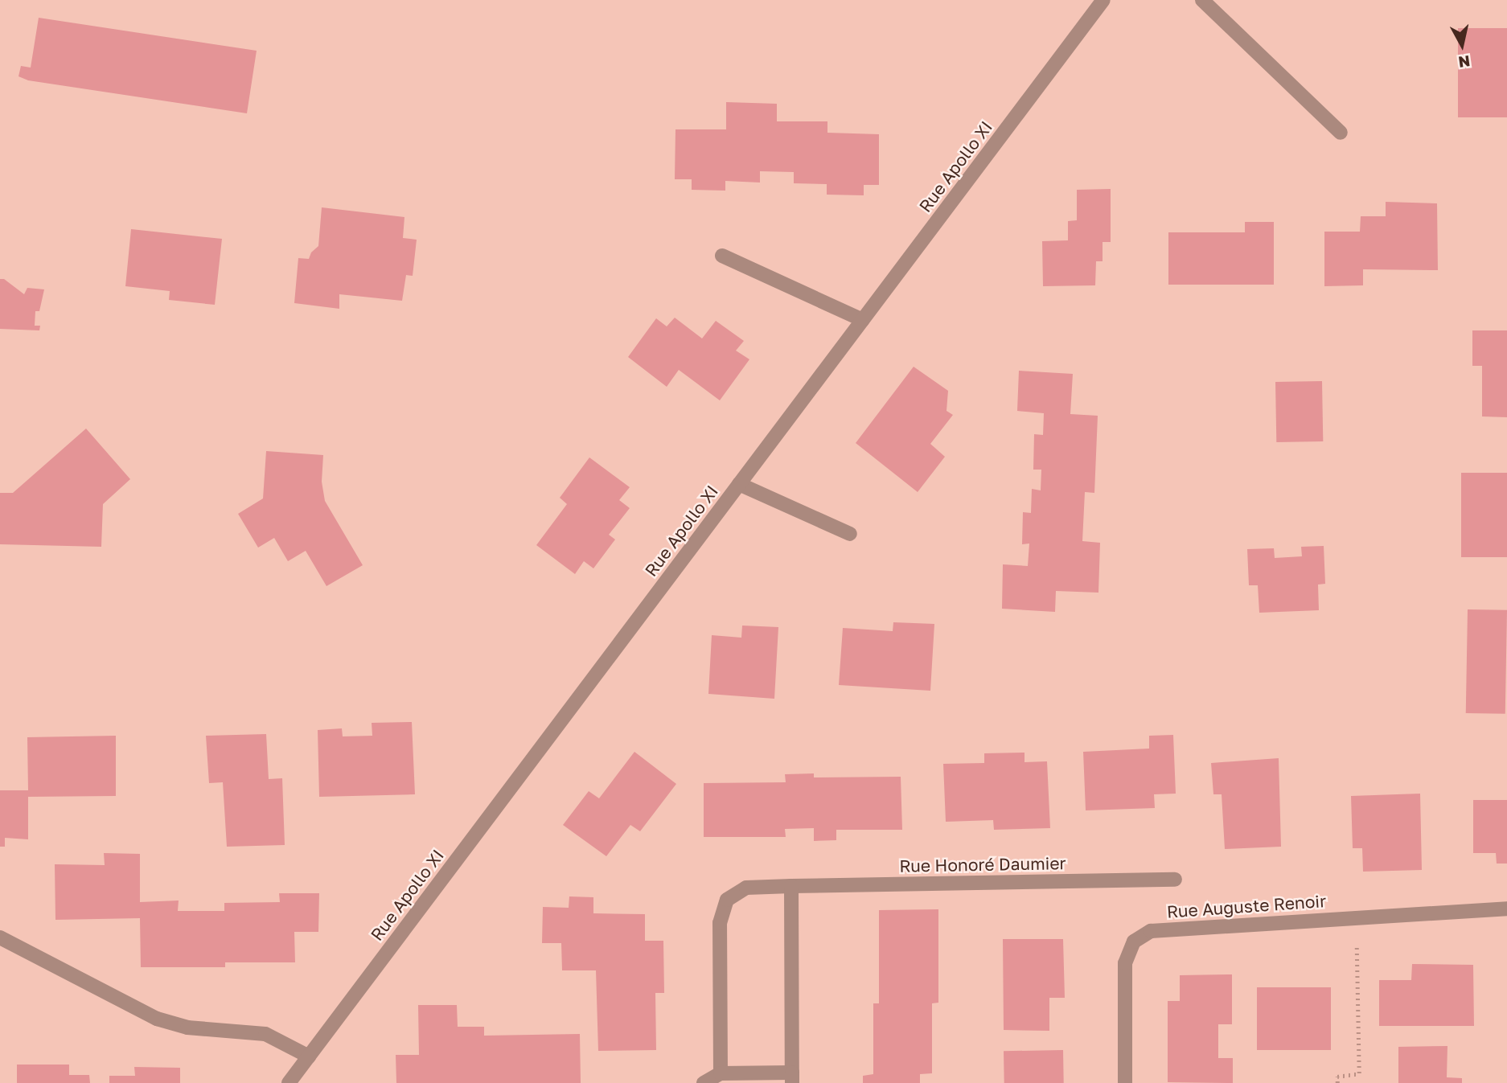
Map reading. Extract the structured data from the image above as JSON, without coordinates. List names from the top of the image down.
{
  "streets": {
    "street": ["Rue Apollo XI", "Rue Honoré Daumier", "Rue Auguste Renoir"]
  },
  "north": "bottom"
}
